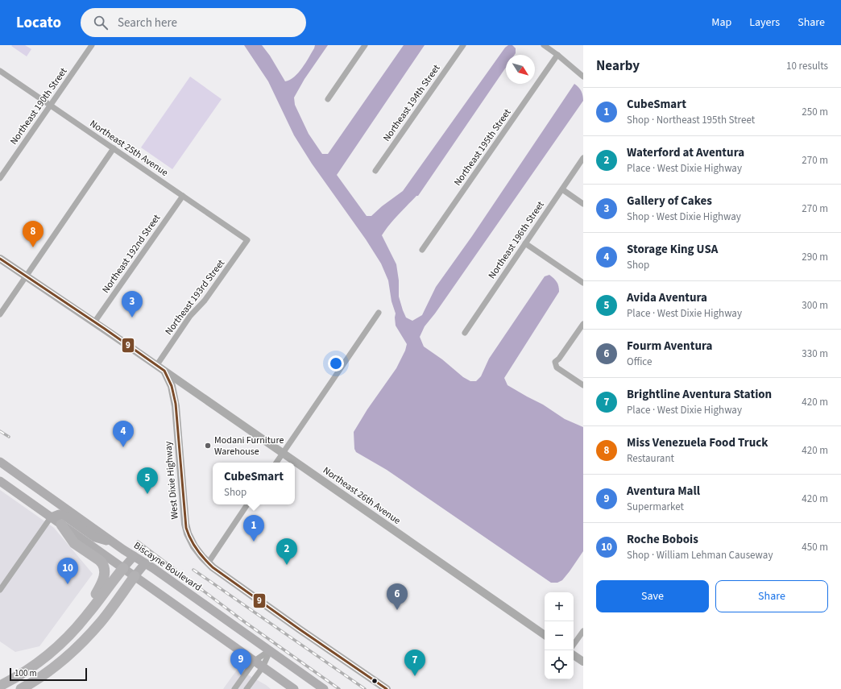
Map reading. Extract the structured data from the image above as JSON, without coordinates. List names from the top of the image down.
{
  "streets": {
    "main road": ["Biscayne Boulevard"],
    "street": [
      "Northeast 194th Street",
      "Northeast 190th Street",
      "Northeast 195th Street",
      "Northeast 25th Avenue",
      "Northeast 196th Street",
      "Northeast 192nd Street",
      "Northeast 193rd Street",
      "West Dixie Highway",
      "Northeast 26th Avenue"
    ]
  },
  "crossings": [
    ["Northeast 190th Street", "Northeast 25th Avenue"],
    ["Northeast 25th Avenue", "Northeast 192nd Street"],
    ["Northeast 25th Avenue", "Northeast 193rd Street"],
    ["West Dixie Highway", "Northeast 26th Avenue"]
  ],
  "places": ["Modani Furniture Warehouse"],
  "lines": ["transit line 9"],
  "scale_bar": "100 m",
  "north": "bottom right",
  "page": {
    "header": "Locato",
    "search": "Search here",
    "nav": ["Map", "Layers", "Share"],
    "heading": ["Nearby", "10 results"],
    "list": [
      {
        "mark": "1",
        "name": "CubeSmart",
        "note": "Shop · Northeast 195th Street",
        "value": "250 m"
      },
      {
        "mark": "2",
        "name": "Waterford at Aventura",
        "note": "Place · West Dixie Highway",
        "value": "270 m"
      },
      {
        "mark": "3",
        "name": "Gallery of Cakes",
        "note": "Shop · West Dixie Highway",
        "value": "270 m"
      },
      {
        "mark": "4",
        "name": "Storage King USA",
        "note": "Shop",
        "value": "290 m"
      },
      {
        "mark": "5",
        "name": "Avida Aventura",
        "note": "Place · West Dixie Highway",
        "value": "300 m"
      },
      {
        "mark": "6",
        "name": "Fourm Aventura",
        "note": "Office",
        "value": "330 m"
      },
      {
        "mark": "7",
        "name": "Brightline Aventura Station",
        "note": "Place · West Dixie Highway",
        "value": "420 m"
      },
      {
        "mark": "8",
        "name": "Miss Venezuela Food Truck",
        "note": "Restaurant",
        "value": "420 m"
      },
      {
        "mark": "9",
        "name": "Aventura Mall",
        "note": "Supermarket",
        "value": "420 m"
      },
      {
        "mark": "10",
        "name": "Roche Bobois",
        "note": "Shop · William Lehman Causeway",
        "value": "450 m"
      }
    ],
    "pins": [
      "8",
      "3",
      "4",
      "5",
      "1",
      "2",
      "10",
      "6",
      "9",
      "7"
    ],
    "popup": ["CubeSmart", "Shop"],
    "buttons": ["Save", "Share"],
    "map_buttons": ["+", "−"],
    "scale": "100 m"
  }
}
